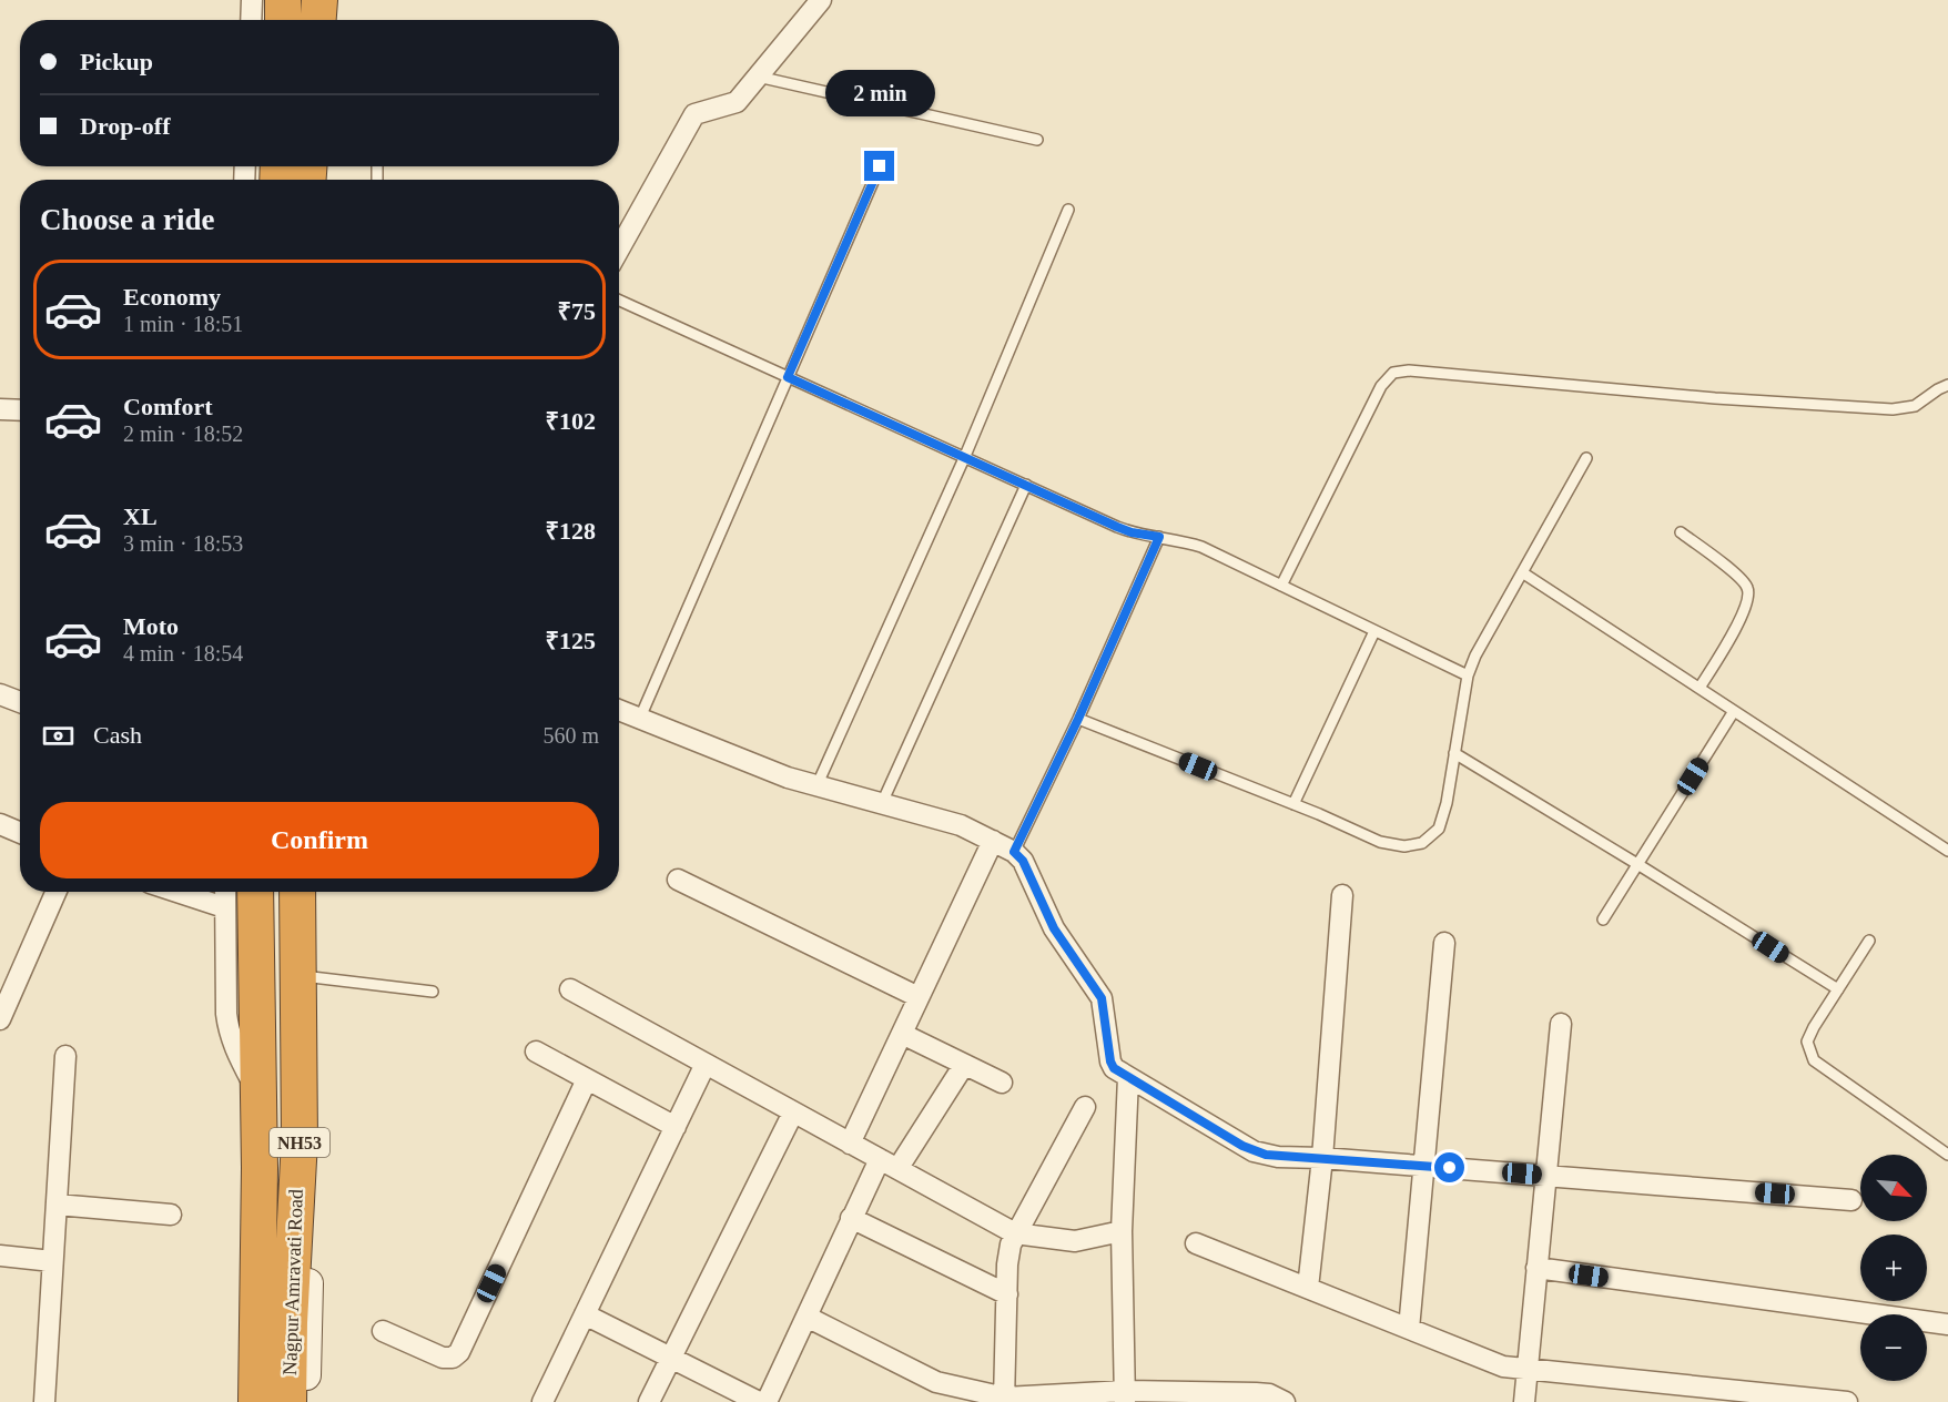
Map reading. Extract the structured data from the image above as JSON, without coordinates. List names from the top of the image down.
{
  "streets": {
    "highway": ["NH53", "Nagpur Amravati Road"]
  },
  "north": "bottom right",
  "page": {
    "banner": ["Pickup", "Drop-off"],
    "bubble": "2 min",
    "heading": "Choose a ride",
    "list": [
      {
        "name": "Economy",
        "note": "1 min · 18:51",
        "value": "₹75"
      },
      {
        "name": "Comfort",
        "note": "2 min · 18:52",
        "value": "₹102"
      },
      {
        "name": "XL",
        "note": "3 min · 18:53",
        "value": "₹128"
      },
      {
        "name": "Moto",
        "note": "4 min · 18:54",
        "value": "₹125"
      }
    ],
    "pay": ["Cash", "560 m"],
    "buttons": "Confirm",
    "map_buttons": ["+", "−"]
  }
}
